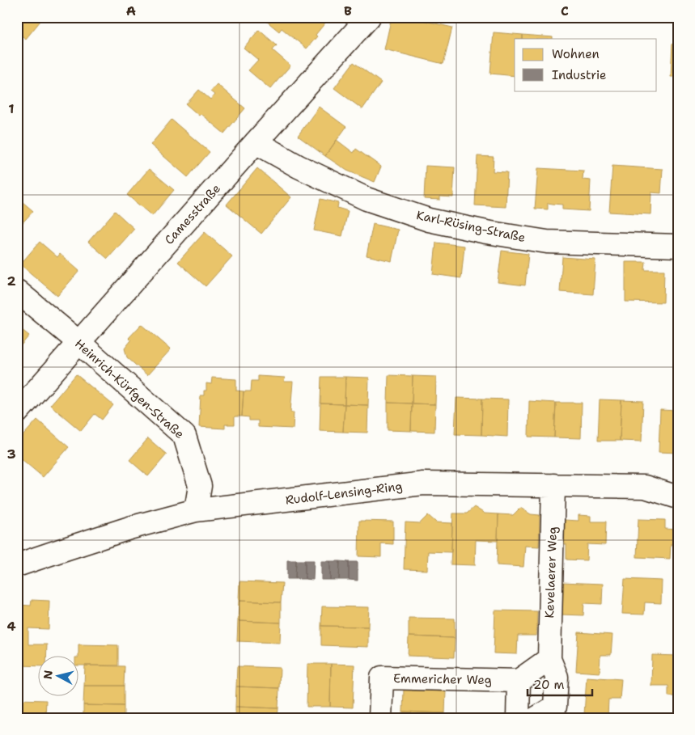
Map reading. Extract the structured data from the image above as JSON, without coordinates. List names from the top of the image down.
{
  "streets": {
    "street": [
      "Camesstraße",
      "Karl-Rüsing-Straße",
      "Heinrich-Kürfgen-Straße",
      "Rudolf-Lensing-Ring",
      "Kevelaerer Weg",
      "Emmericher Weg"
    ]
  },
  "crossings": [
    ["Camesstraße", "Karl-Rüsing-Straße"],
    ["Camesstraße", "Heinrich-Kürfgen-Straße"],
    ["Heinrich-Kürfgen-Straße", "Rudolf-Lensing-Ring"],
    ["Rudolf-Lensing-Ring", "Kevelaerer Weg"]
  ],
  "legend": ["Wohnen", "Industrie"],
  "scale_bar": "20 m",
  "north": "left",
  "grid": {
    "columns": ["A", "B", "C"],
    "rows": [
      "1",
      "2",
      "3",
      "4"
    ]
  }
}
